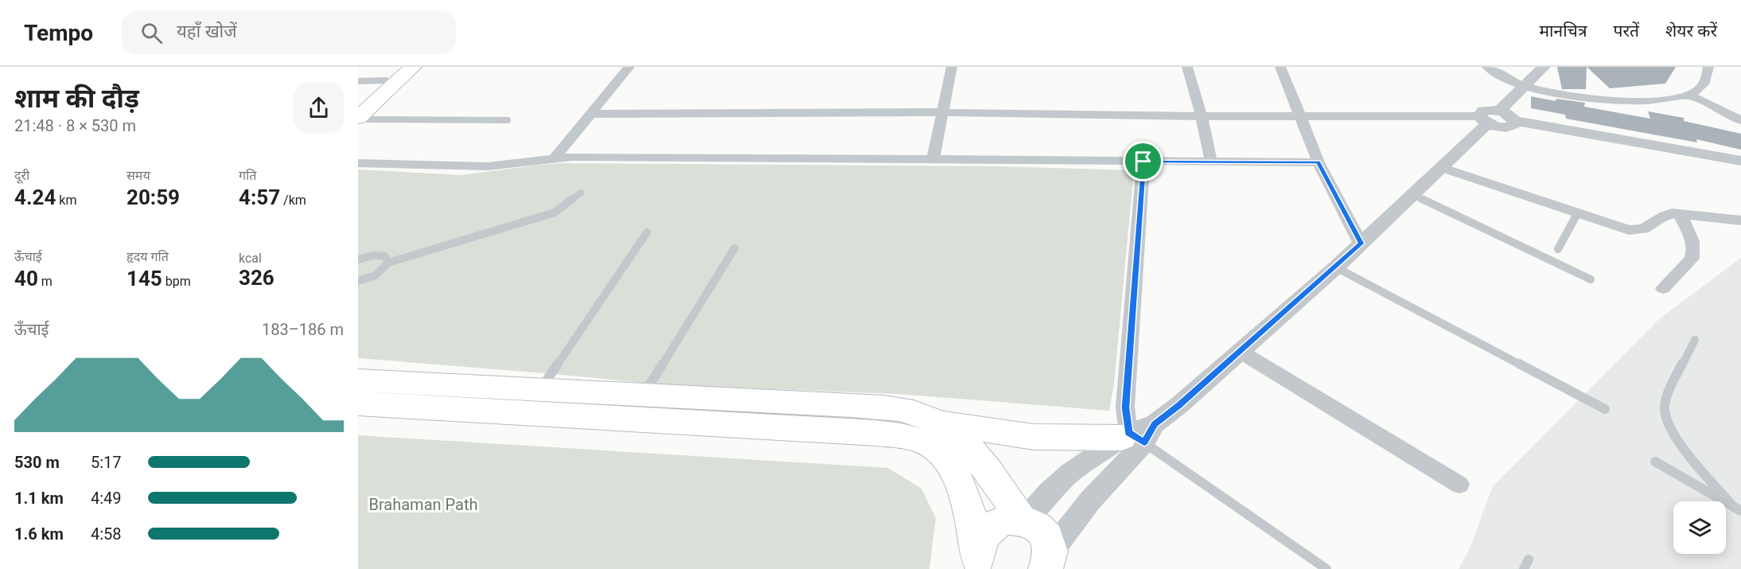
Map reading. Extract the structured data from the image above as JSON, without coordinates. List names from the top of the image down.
{
  "parks": ["Brahaman Path"],
  "page": {
    "header": "Tempo",
    "search": "यहाँ खोजें",
    "nav": ["मानचित्र", "परतें", "शेयर करें"],
    "heading": ["शाम की दौड़", "21:48 · 8 × 530 m"],
    "stats": [
      ["दूरी", "4.24 km"],
      ["समय", "20:59"],
      ["गति", "4:57 /km"],
      ["ऊँचाई", "40 m"],
      ["हृदय गति", "145 bpm"],
      ["kcal", "326"]
    ],
    "chart": ["ऊँचाई", "183–186 m"],
    "list": [
      {
        "name": "530 m",
        "note": "5:17"
      },
      {
        "name": "1.1 km",
        "note": "4:49"
      },
      {
        "name": "1.6 km",
        "note": "4:58"
      }
    ]
  }
}
